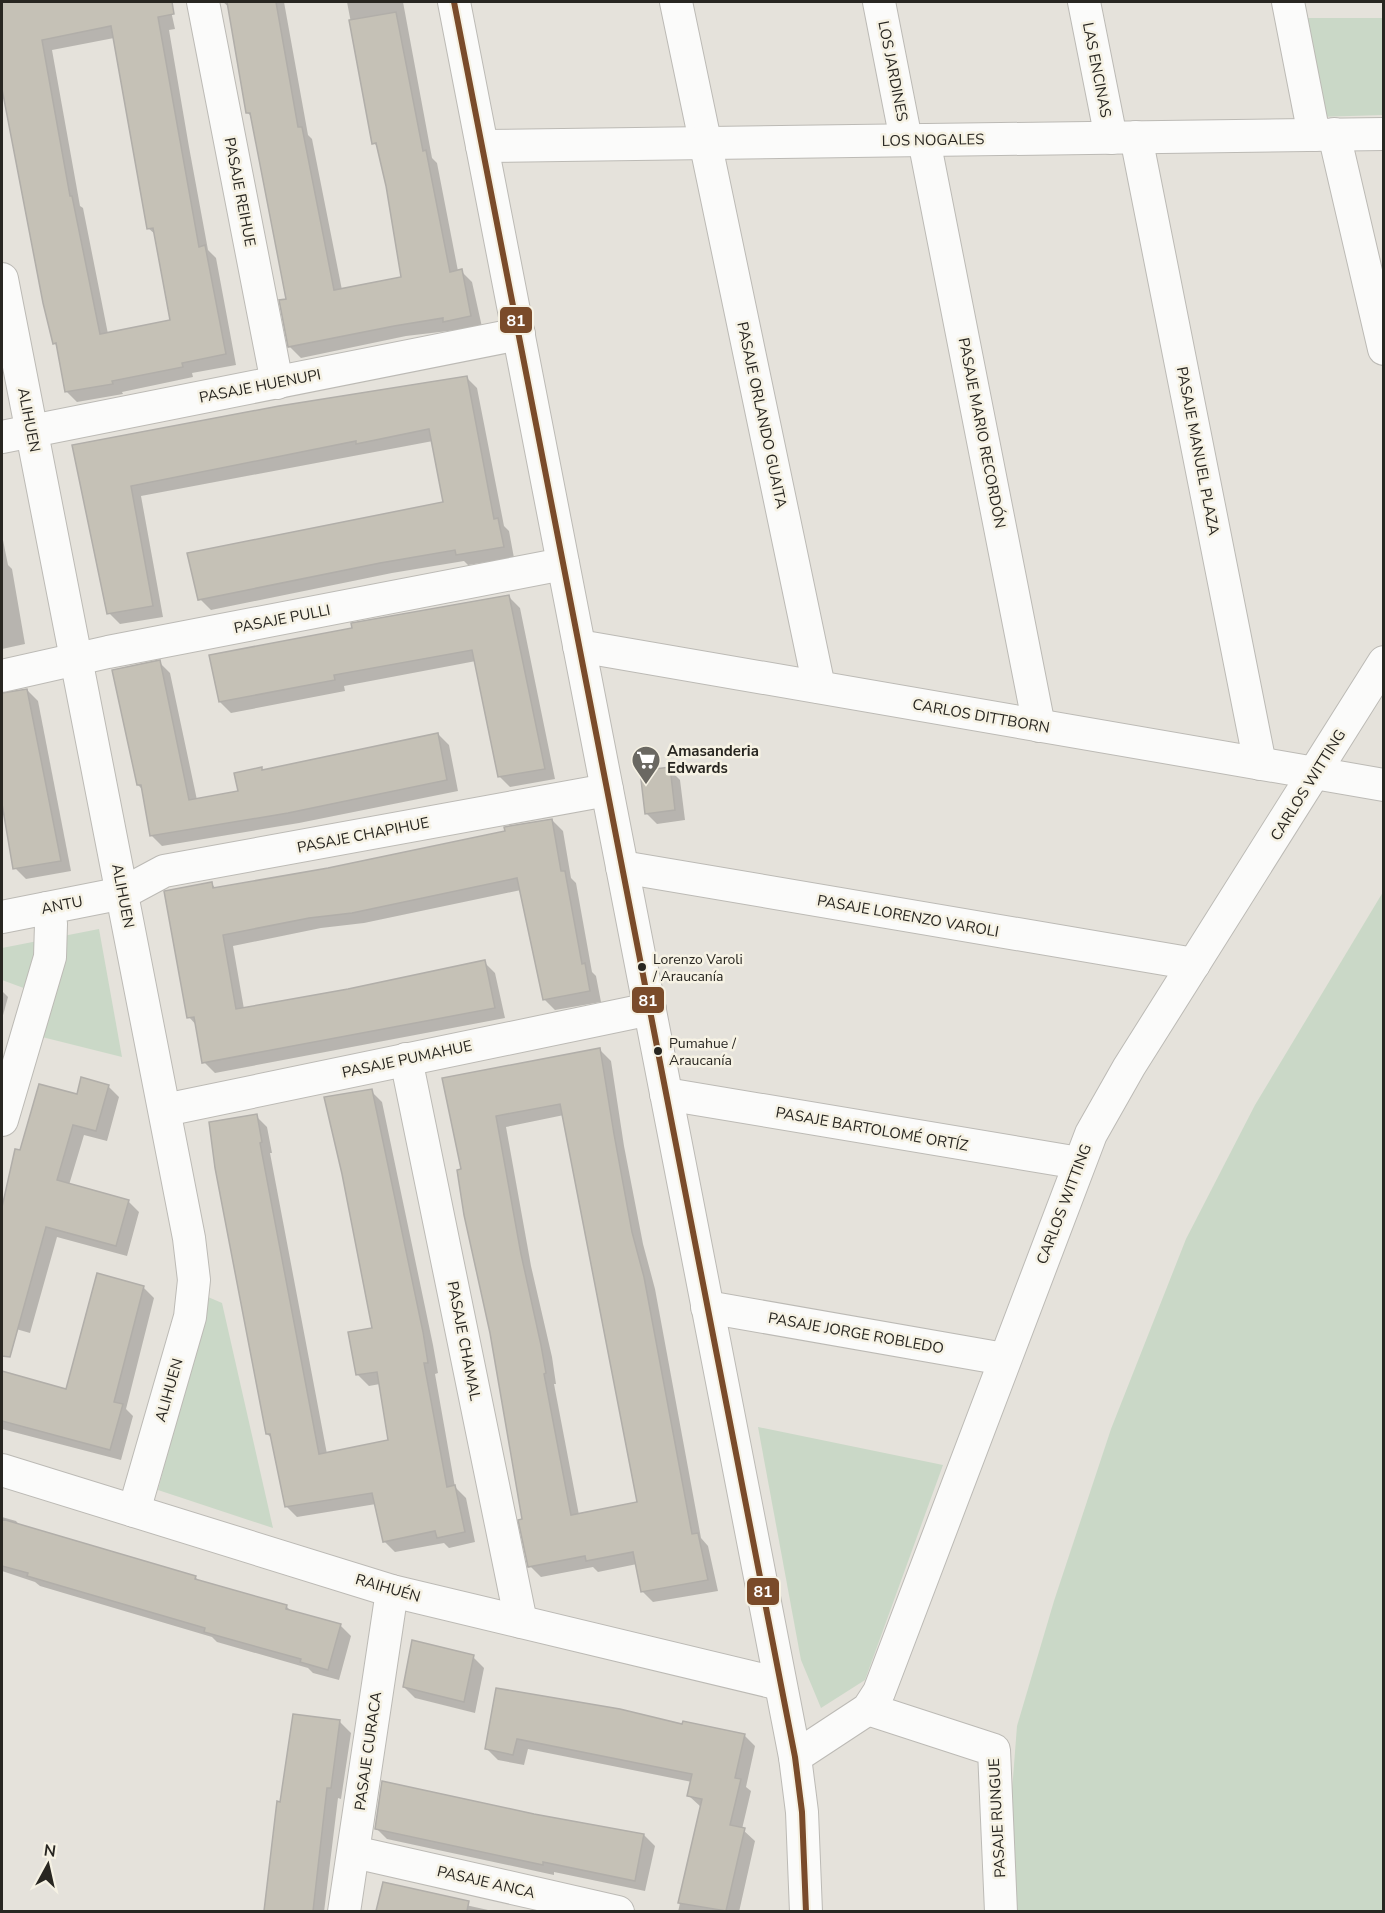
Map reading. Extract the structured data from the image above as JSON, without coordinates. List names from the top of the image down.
{
  "streets": {
    "street": [
      "LAS ENCINAS",
      "LOS JARDINES",
      "LOS NOGALES",
      "PASAJE REIHUE",
      "PASAJE HUENUPI",
      "PASAJE ORLANDO GUAITA",
      "ALIHUEN",
      "PASAJE MARIO RECORDÓN",
      "PASAJE MANUEL PLAZA",
      "PASAJE PULLI",
      "CARLOS DITTBORN",
      "CARLOS WITTING",
      "PASAJE CHAPIHUE",
      "ANTU",
      "PASAJE LORENZO VAROLI",
      "PASAJE PUMAHUE",
      "PASAJE BARTOLOMÉ ORTÍZ",
      "PASAJE JORGE ROBLEDO",
      "PASAJE CHAMAL",
      "RAIHUÉN",
      "PASAJE CURACA",
      "PASAJE RUNGUE",
      "PASAJE ANCA"
    ]
  },
  "crossings": [
    ["LAS ENCINAS", "LOS NOGALES"],
    ["LAS ENCINAS", "PASAJE MANUEL PLAZA"],
    ["LOS JARDINES", "LOS NOGALES"],
    ["LOS JARDINES", "PASAJE MARIO RECORDÓN"],
    ["LOS NOGALES", "PASAJE ORLANDO GUAITA"],
    ["LOS NOGALES", "PASAJE MARIO RECORDÓN"],
    ["LOS NOGALES", "PASAJE MANUEL PLAZA"],
    ["PASAJE REIHUE", "PASAJE HUENUPI"],
    ["PASAJE HUENUPI", "ALIHUEN"],
    ["PASAJE ORLANDO GUAITA", "CARLOS DITTBORN"],
    ["ALIHUEN", "PASAJE PULLI"],
    ["ALIHUEN", "PASAJE CHAPIHUE"],
    ["ALIHUEN", "ANTU"],
    ["ALIHUEN", "PASAJE PUMAHUE"],
    ["ALIHUEN", "RAIHUÉN"],
    ["PASAJE MARIO RECORDÓN", "CARLOS DITTBORN"],
    ["PASAJE MANUEL PLAZA", "CARLOS DITTBORN"],
    ["CARLOS DITTBORN", "CARLOS WITTING"],
    ["CARLOS WITTING", "PASAJE LORENZO VAROLI"],
    ["CARLOS WITTING", "PASAJE BARTOLOMÉ ORTÍZ"],
    ["CARLOS WITTING", "PASAJE JORGE ROBLEDO"],
    ["CARLOS WITTING", "PASAJE RUNGUE"],
    ["PASAJE CHAPIHUE", "ANTU"],
    ["PASAJE PUMAHUE", "PASAJE CHAMAL"],
    ["PASAJE CHAMAL", "RAIHUÉN"],
    ["RAIHUÉN", "PASAJE CURACA"],
    ["PASAJE CURACA", "PASAJE ANCA"]
  ],
  "places": {
    "supermarket": ["Amasanderia Edwards"],
    "other": ["Lorenzo Varoli / Araucanía", "Pumahue / Araucanía"]
  },
  "lines": ["transit line 81"],
  "north": "top"
}
